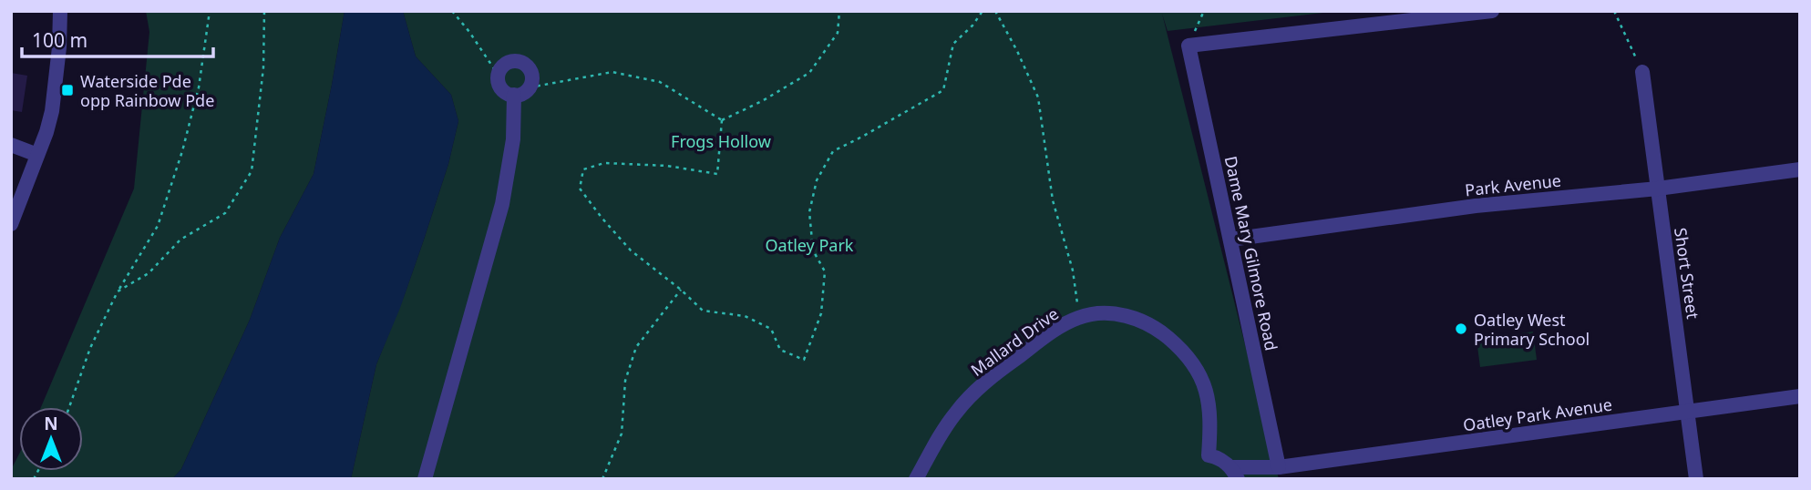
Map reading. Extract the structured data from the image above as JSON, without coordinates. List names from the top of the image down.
{
  "streets": {
    "street": [
      "Park Avenue",
      "Dame Mary Gilmore Road",
      "Short Street",
      "Mallard Drive",
      "Oatley Park Avenue"
    ]
  },
  "crossings": [
    ["Park Avenue", "Dame Mary Gilmore Road"],
    ["Park Avenue", "Short Street"],
    ["Dame Mary Gilmore Road", "Mallard Drive"],
    ["Dame Mary Gilmore Road", "Oatley Park Avenue"],
    ["Short Street", "Oatley Park Avenue"],
    ["Mallard Drive", "Oatley Park Avenue"]
  ],
  "parks": ["Frogs Hollow", "Oatley Park"],
  "places": {
    "transit": ["Waterside Pde opp Rainbow Pde"],
    "other": ["Oatley West Primary School"]
  },
  "scale_bar": "100 m",
  "north": "top"
}
